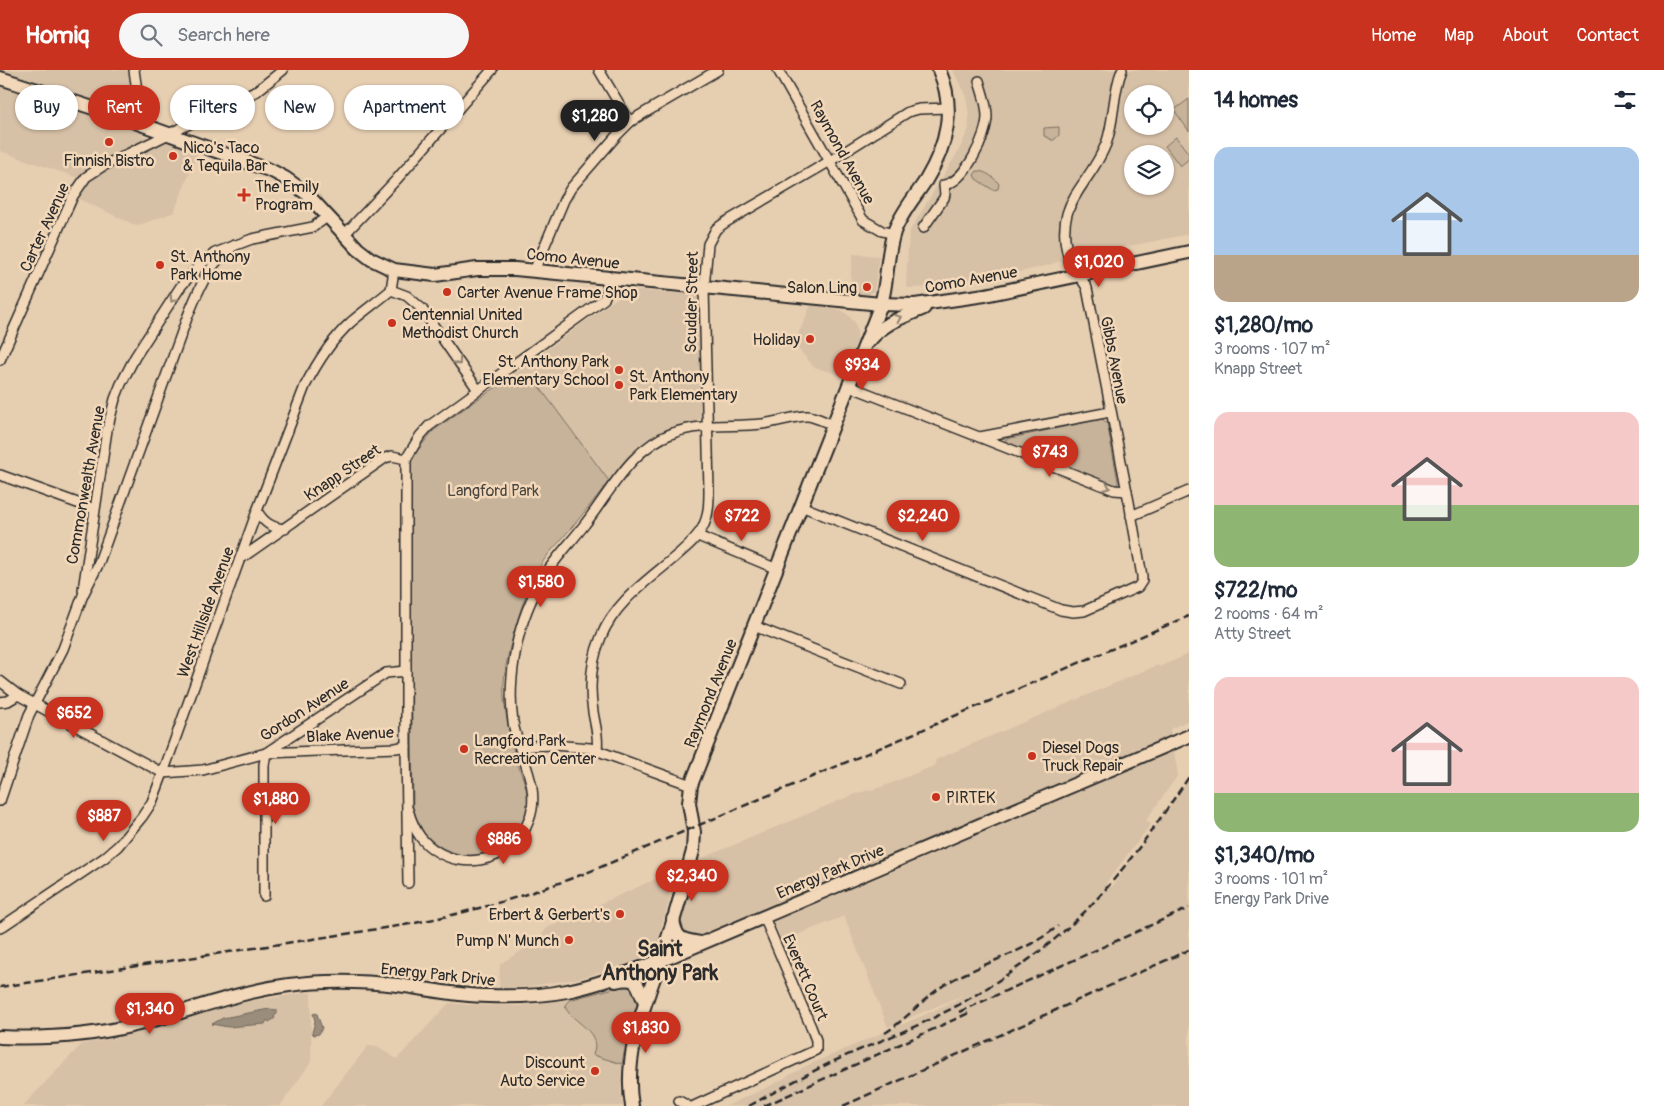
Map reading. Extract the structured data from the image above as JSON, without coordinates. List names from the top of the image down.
{
  "streets": {
    "street": [
      "Raymond Avenue",
      "Carter Avenue",
      "Como Avenue",
      "Scudder Street",
      "Gibbs Avenue",
      "Knapp Street",
      "Commonwealth Avenue",
      "West Hillside Avenue",
      "Gordon Avenue",
      "Blake Avenue",
      "Energy Park Drive",
      "Everett Court"
    ]
  },
  "crossings": [
    ["Raymond Avenue", "Como Avenue"],
    ["Raymond Avenue", "Scudder Street"],
    ["Raymond Avenue", "Gibbs Avenue"],
    ["Raymond Avenue", "Energy Park Drive"],
    ["Carter Avenue", "Como Avenue"],
    ["Como Avenue", "Scudder Street"],
    ["Como Avenue", "Gibbs Avenue"],
    ["Como Avenue", "Knapp Street"],
    ["Como Avenue", "Commonwealth Avenue"],
    ["Knapp Street", "West Hillside Avenue"],
    ["West Hillside Avenue", "Gordon Avenue"],
    ["Gordon Avenue", "Blake Avenue"],
    ["Energy Park Drive", "Everett Court"]
  ],
  "districts": ["Saint Anthony Park"],
  "parks": ["Langford Park"],
  "places": {
    "other": [
      "Finnish Bistro",
      "Nico's Taco & Tequila Bar",
      "St. Anthony Park Home",
      "Salon Ling",
      "Carter Avenue Frame Shop",
      "Centennial United Methodist Church",
      "Holiday",
      "St. Anthony Park Elementary School",
      "St. Anthony Park Elementary",
      "Langford Park Recreation Center",
      "Diesel Dogs Truck Repair",
      "PIRTEK",
      "Erbert & Gerbert's",
      "Pump N' Munch",
      "Discount Auto Service"
    ],
    "health": ["The Emily Program"]
  },
  "page": {
    "header": "Homiq",
    "search": "Search here",
    "nav": [
      "Home",
      "Map",
      "About",
      "Contact"
    ],
    "heading": "14 homes",
    "chip": [
      "Buy",
      "Rent",
      "Filters",
      "New",
      "Apartment"
    ],
    "price": [
      "$1,280",
      "$1,020",
      "$934",
      "$743",
      "$722",
      "$2,240",
      "$1,580",
      "$652",
      "$1,880",
      "$887",
      "$886",
      "$2,340",
      "$1,340",
      "$1,830"
    ],
    "list": [
      {
        "name": "$1,280/mo",
        "note": "3 rooms · 107 m² · Knapp Street"
      },
      {
        "name": "$722/mo",
        "note": "2 rooms · 64 m² · Atty Street"
      },
      {
        "name": "$1,340/mo",
        "note": "3 rooms · 101 m² · Energy Park Drive"
      }
    ]
  }
}
